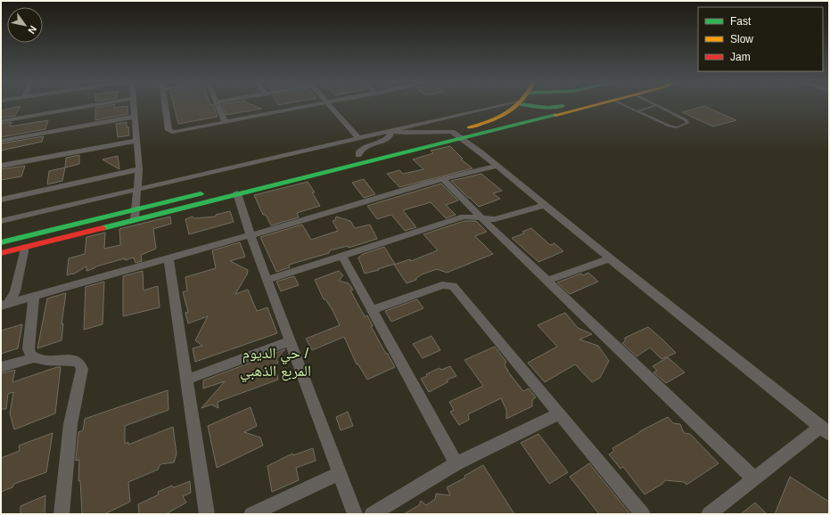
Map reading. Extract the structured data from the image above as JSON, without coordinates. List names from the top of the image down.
{
  "districts": ["حي الديوم / المربع الذهبي"],
  "legend": ["Fast", "Slow", "Jam"],
  "north": "bottom right"
}
